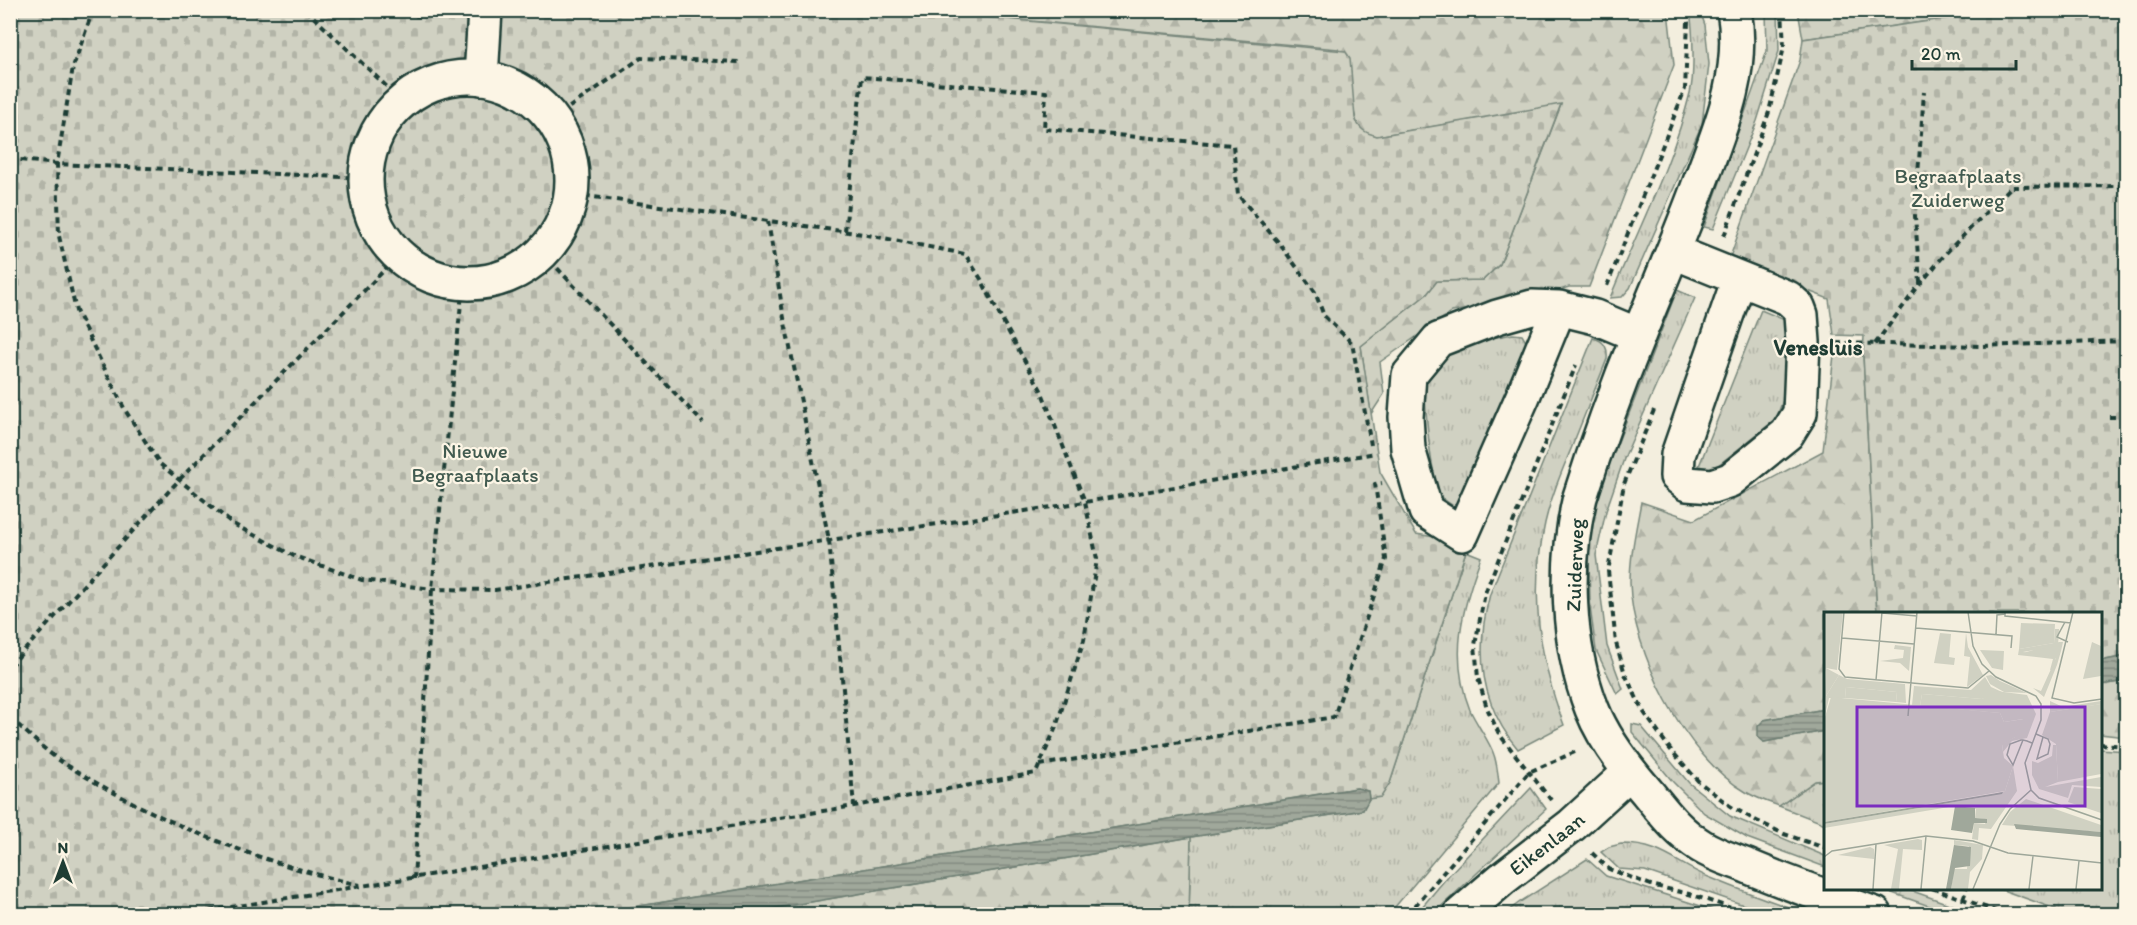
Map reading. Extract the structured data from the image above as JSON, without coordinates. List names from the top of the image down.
{
  "streets": {
    "street": ["Zuiderweg", "Eikenlaan"]
  },
  "crossings": [
    ["Zuiderweg", "Eikenlaan"]
  ],
  "districts": ["Venesluis"],
  "parks": ["Begraafplaats Zuiderweg", "Nieuwe Begraafplaats"],
  "scale_bar": "20 m",
  "north": "top"
}
